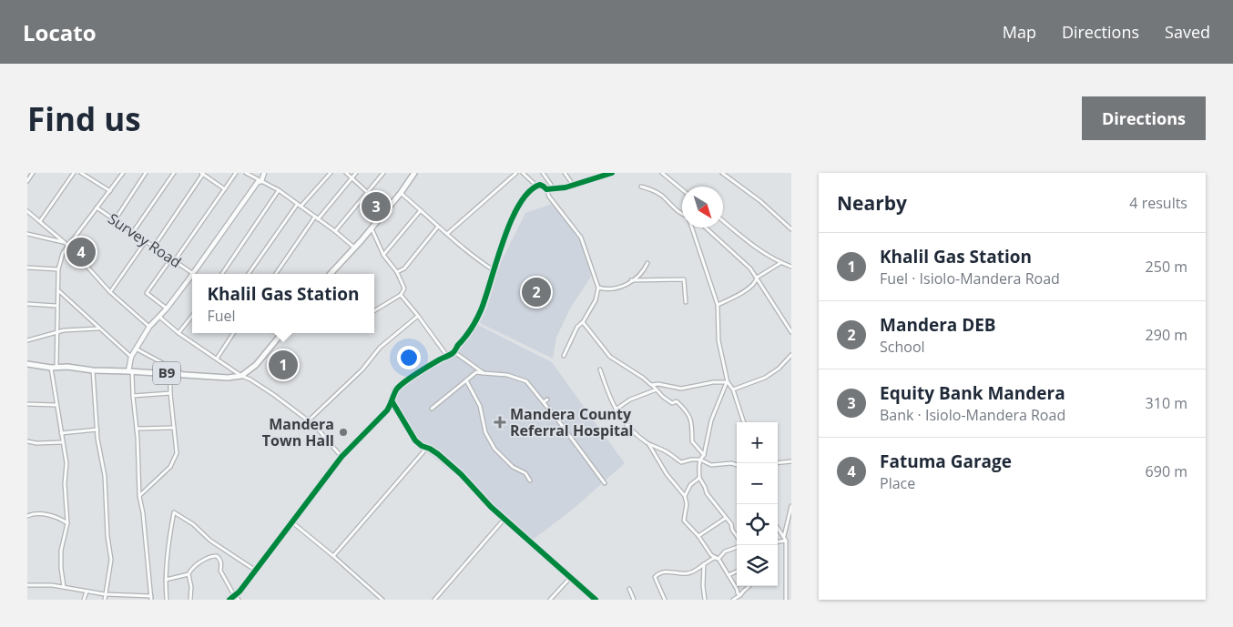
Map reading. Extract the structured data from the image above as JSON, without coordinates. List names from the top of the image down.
{
  "streets": {
    "highway": ["B9"],
    "street": ["Survey Road"]
  },
  "places": {
    "health": ["Mandera County Referral Hospital"],
    "other": ["Mandera Town Hall"]
  },
  "north": "bottom right",
  "page": {
    "header": "Locato",
    "nav": ["Map", "Directions", "Saved"],
    "buttons": "Directions",
    "title": "Find us",
    "heading": ["Nearby", "4 results"],
    "pins": [
      "3",
      "4",
      "2",
      "1"
    ],
    "list": [
      {
        "mark": "1",
        "name": "Khalil Gas Station",
        "note": "Fuel · Isiolo-Mandera Road",
        "value": "250 m"
      },
      {
        "mark": "2",
        "name": "Mandera DEB",
        "note": "School",
        "value": "290 m"
      },
      {
        "mark": "3",
        "name": "Equity Bank Mandera",
        "note": "Bank · Isiolo-Mandera Road",
        "value": "310 m"
      },
      {
        "mark": "4",
        "name": "Fatuma Garage",
        "note": "Place",
        "value": "690 m"
      }
    ],
    "popup": ["Khalil Gas Station", "Fuel"],
    "map_buttons": ["+", "−"]
  }
}
